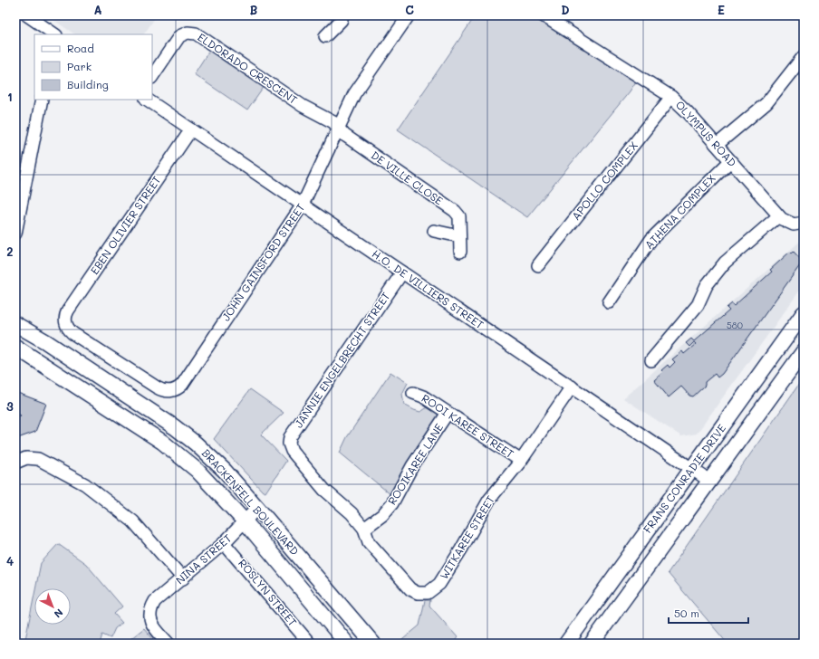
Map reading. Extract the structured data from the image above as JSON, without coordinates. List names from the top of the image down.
{
  "streets": {
    "street": [
      "ELDORADO CRESCENT",
      "OLYMPUS ROAD",
      "DE VILLE CLOSE",
      "APOLLO COMPLEX",
      "ATHENA COMPLEX",
      "EBEN OLIVIER STREET",
      "JOHN GAINSFORD STREET",
      "H.O. DE VILLIERS STREET",
      "JANNIE ENGELBRECHT STREET",
      "ROOI KAREE STREET",
      "ROOIKAREE LANE",
      "FRANS CONRADIE DRIVE",
      "BRACKENFELL BOULEVARD",
      "WITKAREE STREET",
      "NINA STREET",
      "ROSLYN STREET"
    ]
  },
  "crossings": [
    ["ELDORADO CRESCENT", "DE VILLE CLOSE"],
    ["ELDORADO CRESCENT", "JOHN GAINSFORD STREET"],
    ["OLYMPUS ROAD", "APOLLO COMPLEX"],
    ["OLYMPUS ROAD", "ATHENA COMPLEX"],
    ["DE VILLE CLOSE", "JOHN GAINSFORD STREET"],
    ["EBEN OLIVIER STREET", "JOHN GAINSFORD STREET"],
    ["EBEN OLIVIER STREET", "H.O. DE VILLIERS STREET"],
    ["JOHN GAINSFORD STREET", "H.O. DE VILLIERS STREET"],
    ["H.O. DE VILLIERS STREET", "JANNIE ENGELBRECHT STREET"],
    ["H.O. DE VILLIERS STREET", "FRANS CONRADIE DRIVE"],
    ["H.O. DE VILLIERS STREET", "WITKAREE STREET"],
    ["JANNIE ENGELBRECHT STREET", "WITKAREE STREET"],
    ["ROOI KAREE STREET", "ROOIKAREE LANE"],
    ["ROOI KAREE STREET", "WITKAREE STREET"],
    ["ROOIKAREE LANE", "WITKAREE STREET"],
    ["BRACKENFELL BOULEVARD", "NINA STREET"],
    ["NINA STREET", "ROSLYN STREET"]
  ],
  "house_numbers": ["580"],
  "legend": ["Road", "Park", "Building"],
  "scale_bar": "50 m",
  "north": "bottom right",
  "grid": {
    "columns": [
      "A",
      "B",
      "C",
      "D",
      "E"
    ],
    "rows": [
      "1",
      "2",
      "3",
      "4"
    ]
  }
}
